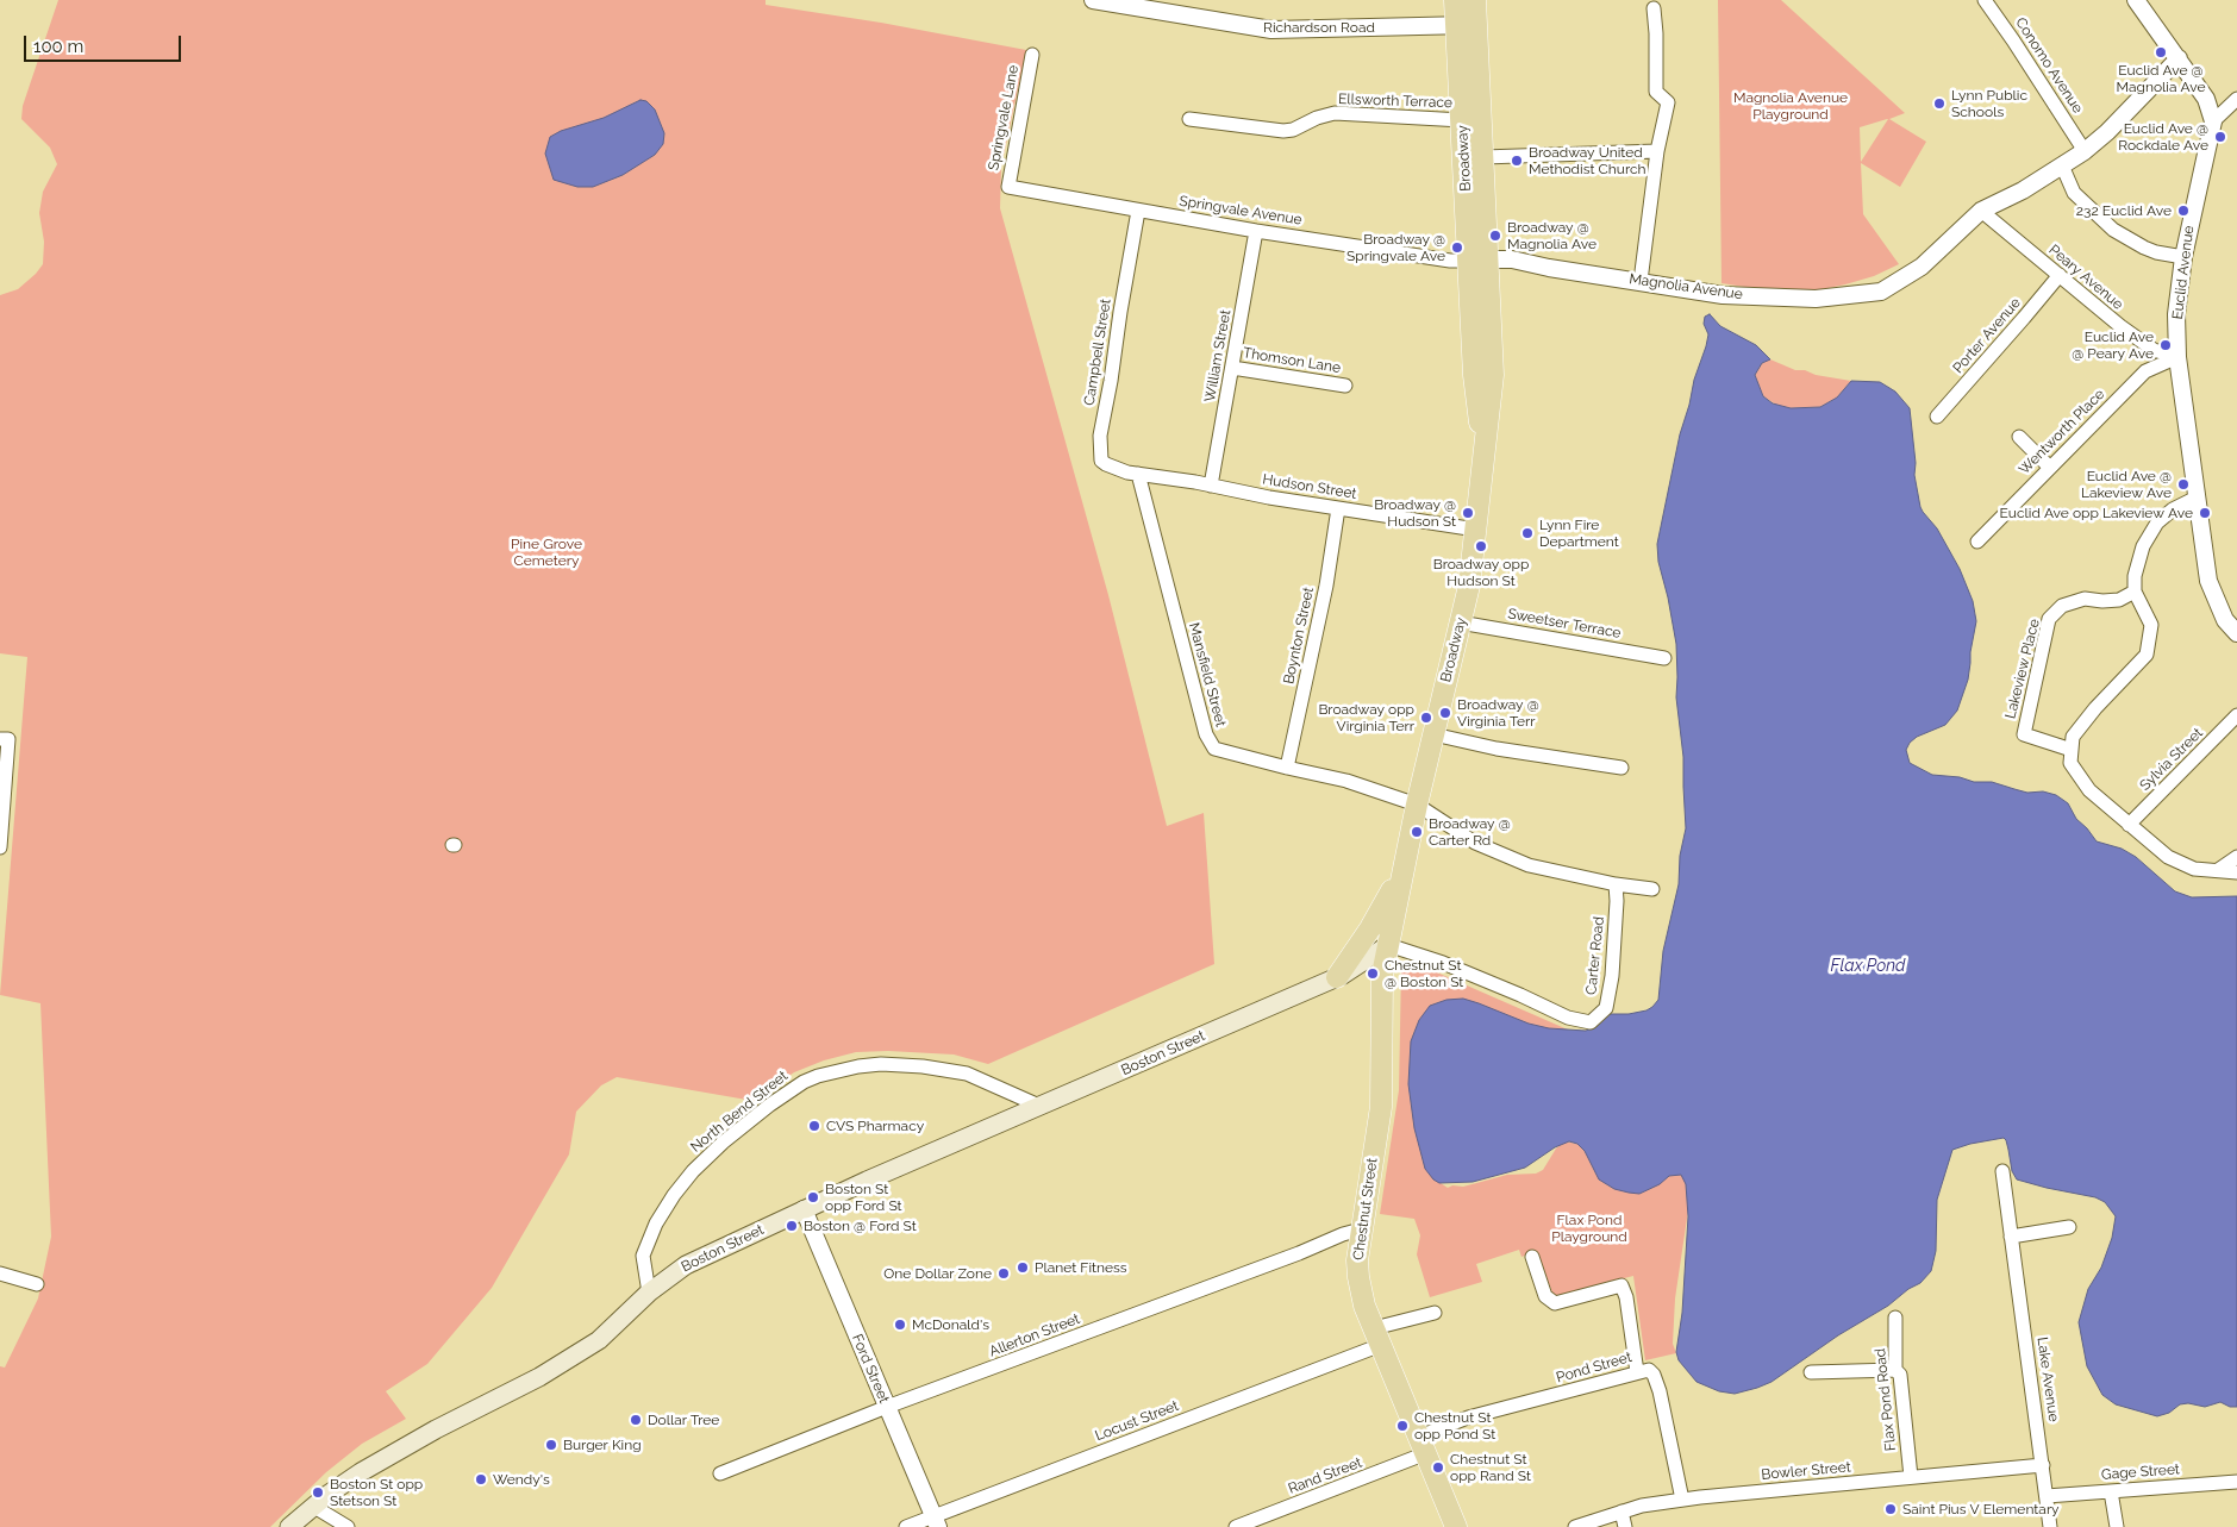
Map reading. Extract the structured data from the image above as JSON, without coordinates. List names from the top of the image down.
{
  "streets": {
    "main road": ["Broadway", "Boston Street", "Chestnut Street"],
    "street": [
      "Richardson Road",
      "Conomo Avenue",
      "Ellsworth Terrace",
      "Springvale Lane",
      "Springvale Avenue",
      "Euclid Avenue",
      "Peary Avenue",
      "Magnolia Avenue",
      "Porter Avenue",
      "Campbell Street",
      "William Street",
      "Thomson Lane",
      "Wentworth Place",
      "Hudson Street",
      "Sweetser Terrace",
      "Boynton Street",
      "Lakeview Place",
      "Mansfield Street",
      "Sylvia Street",
      "Carter Road",
      "North Bend Street",
      "Allerton Street",
      "Pond Street",
      "Ford Street",
      "Lake Avenue",
      "Flax Pond Road",
      "Locust Street",
      "Bowler Street",
      "Gage Street",
      "Rand Street"
    ]
  },
  "crossings": [
    ["Richardson Road", "Broadway"],
    ["Conomo Avenue", "Magnolia Avenue"],
    ["Ellsworth Terrace", "Broadway"],
    ["Springvale Lane", "Springvale Avenue"],
    ["Broadway", "Springvale Avenue"],
    ["Broadway", "Magnolia Avenue"],
    ["Broadway", "Hudson Street"],
    ["Broadway", "Sweetser Terrace"],
    ["Broadway", "Mansfield Street"],
    ["Broadway", "Carter Road"],
    ["Broadway", "Boston Street"],
    ["Broadway", "Chestnut Street"],
    ["Springvale Avenue", "Magnolia Avenue"],
    ["Springvale Avenue", "Campbell Street"],
    ["Springvale Avenue", "William Street"],
    ["Euclid Avenue", "Peary Avenue"],
    ["Euclid Avenue", "Wentworth Place"],
    ["Peary Avenue", "Magnolia Avenue"],
    ["Peary Avenue", "Porter Avenue"],
    ["Peary Avenue", "Wentworth Place"],
    ["Campbell Street", "Hudson Street"],
    ["Campbell Street", "Mansfield Street"],
    ["William Street", "Thomson Lane"],
    ["William Street", "Hudson Street"],
    ["Hudson Street", "Boynton Street"],
    ["Hudson Street", "Mansfield Street"],
    ["Boynton Street", "Mansfield Street"],
    ["Carter Road", "Boston Street"],
    ["Carter Road", "Chestnut Street"],
    ["Boston Street", "North Bend Street"],
    ["Boston Street", "Chestnut Street"],
    ["Boston Street", "Ford Street"],
    ["Chestnut Street", "Allerton Street"],
    ["Chestnut Street", "Pond Street"],
    ["Chestnut Street", "Locust Street"],
    ["Chestnut Street", "Rand Street"],
    ["Allerton Street", "Ford Street"],
    ["Pond Street", "Bowler Street"],
    ["Pond Street", "Rand Street"],
    ["Ford Street", "Locust Street"],
    ["Lake Avenue", "Bowler Street"],
    ["Lake Avenue", "Gage Street"],
    ["Flax Pond Road", "Bowler Street"]
  ],
  "water": ["Flax Pond"],
  "parks": ["Magnolia Avenue Playground", "Pine Grove Cemetery", "Flax Pond Playground"],
  "places": [
    "Euclid Ave @ Magnolia Ave",
    "Lynn Public Schools",
    "Euclid Ave @ Rockdale Ave",
    "Broadway United Methodist Church",
    "232 Euclid Ave",
    "Broadway @ Magnolia Ave",
    "Broadway @ Springvale Ave",
    "Euclid Ave @ Peary Ave",
    "Euclid Ave @ Lakeview Ave",
    "Broadway @ Hudson St",
    "Euclid Ave opp Lakeview Ave",
    "Lynn Fire Department",
    "Broadway opp Hudson St",
    "Broadway @ Virginia Terr",
    "Broadway opp Virginia Terr",
    "Broadway @ Carter Rd",
    "Chestnut St @ Boston St",
    "CVS Pharmacy",
    "Boston St opp Ford St",
    "Boston @ Ford St",
    "Planet Fitness",
    "One Dollar Zone",
    "McDonald's",
    "Dollar Tree",
    "Chestnut St opp Pond St",
    "Burger King",
    "Chestnut St opp Rand St",
    "Wendy's",
    "Boston St opp Stetson St",
    "Saint Pius V Elementary"
  ],
  "scale_bar": "100 m"
}
